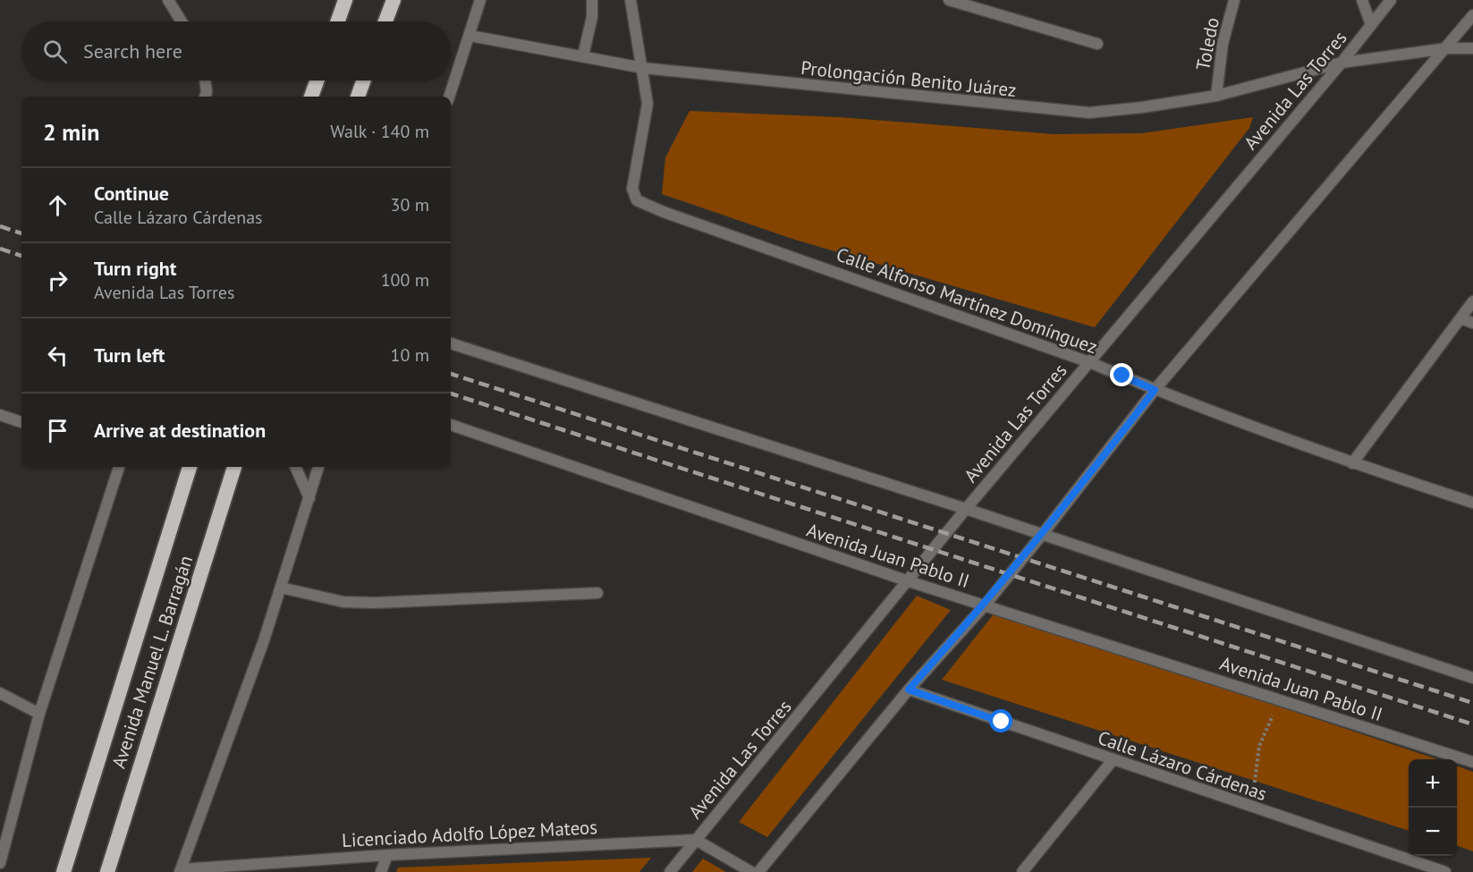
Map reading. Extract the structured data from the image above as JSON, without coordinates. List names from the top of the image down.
{
  "streets": {
    "highway": ["Avenida Manuel L. Barragán"],
    "street": [
      "Toledo",
      "Prolongación Benito Juárez",
      "Avenida Las Torres",
      "Calle Alfonso Martínez Domínguez",
      "Avenida Juan Pablo II",
      "Calle Lázaro Cárdenas",
      "Licenciado Adolfo López Mateos"
    ]
  },
  "crossings": [
    ["Toledo", "Prolongación Benito Juárez"],
    ["Prolongación Benito Juárez", "Avenida Las Torres"],
    ["Prolongación Benito Juárez", "Calle Alfonso Martínez Domínguez"],
    ["Avenida Las Torres", "Calle Alfonso Martínez Domínguez"],
    ["Avenida Las Torres", "Avenida Juan Pablo II"],
    ["Avenida Las Torres", "Licenciado Adolfo López Mateos"]
  ],
  "page": {
    "search": "Search here",
    "heading": ["2 min", "Walk · 140 m"],
    "list": [
      ["Continue", "Calle Lázaro Cárdenas", "30 m"],
      ["Turn right", "Avenida Las Torres", "100 m"],
      ["Turn left", "10 m"],
      "Arrive at destination"
    ],
    "map_buttons": ["+", "−"]
  }
}
